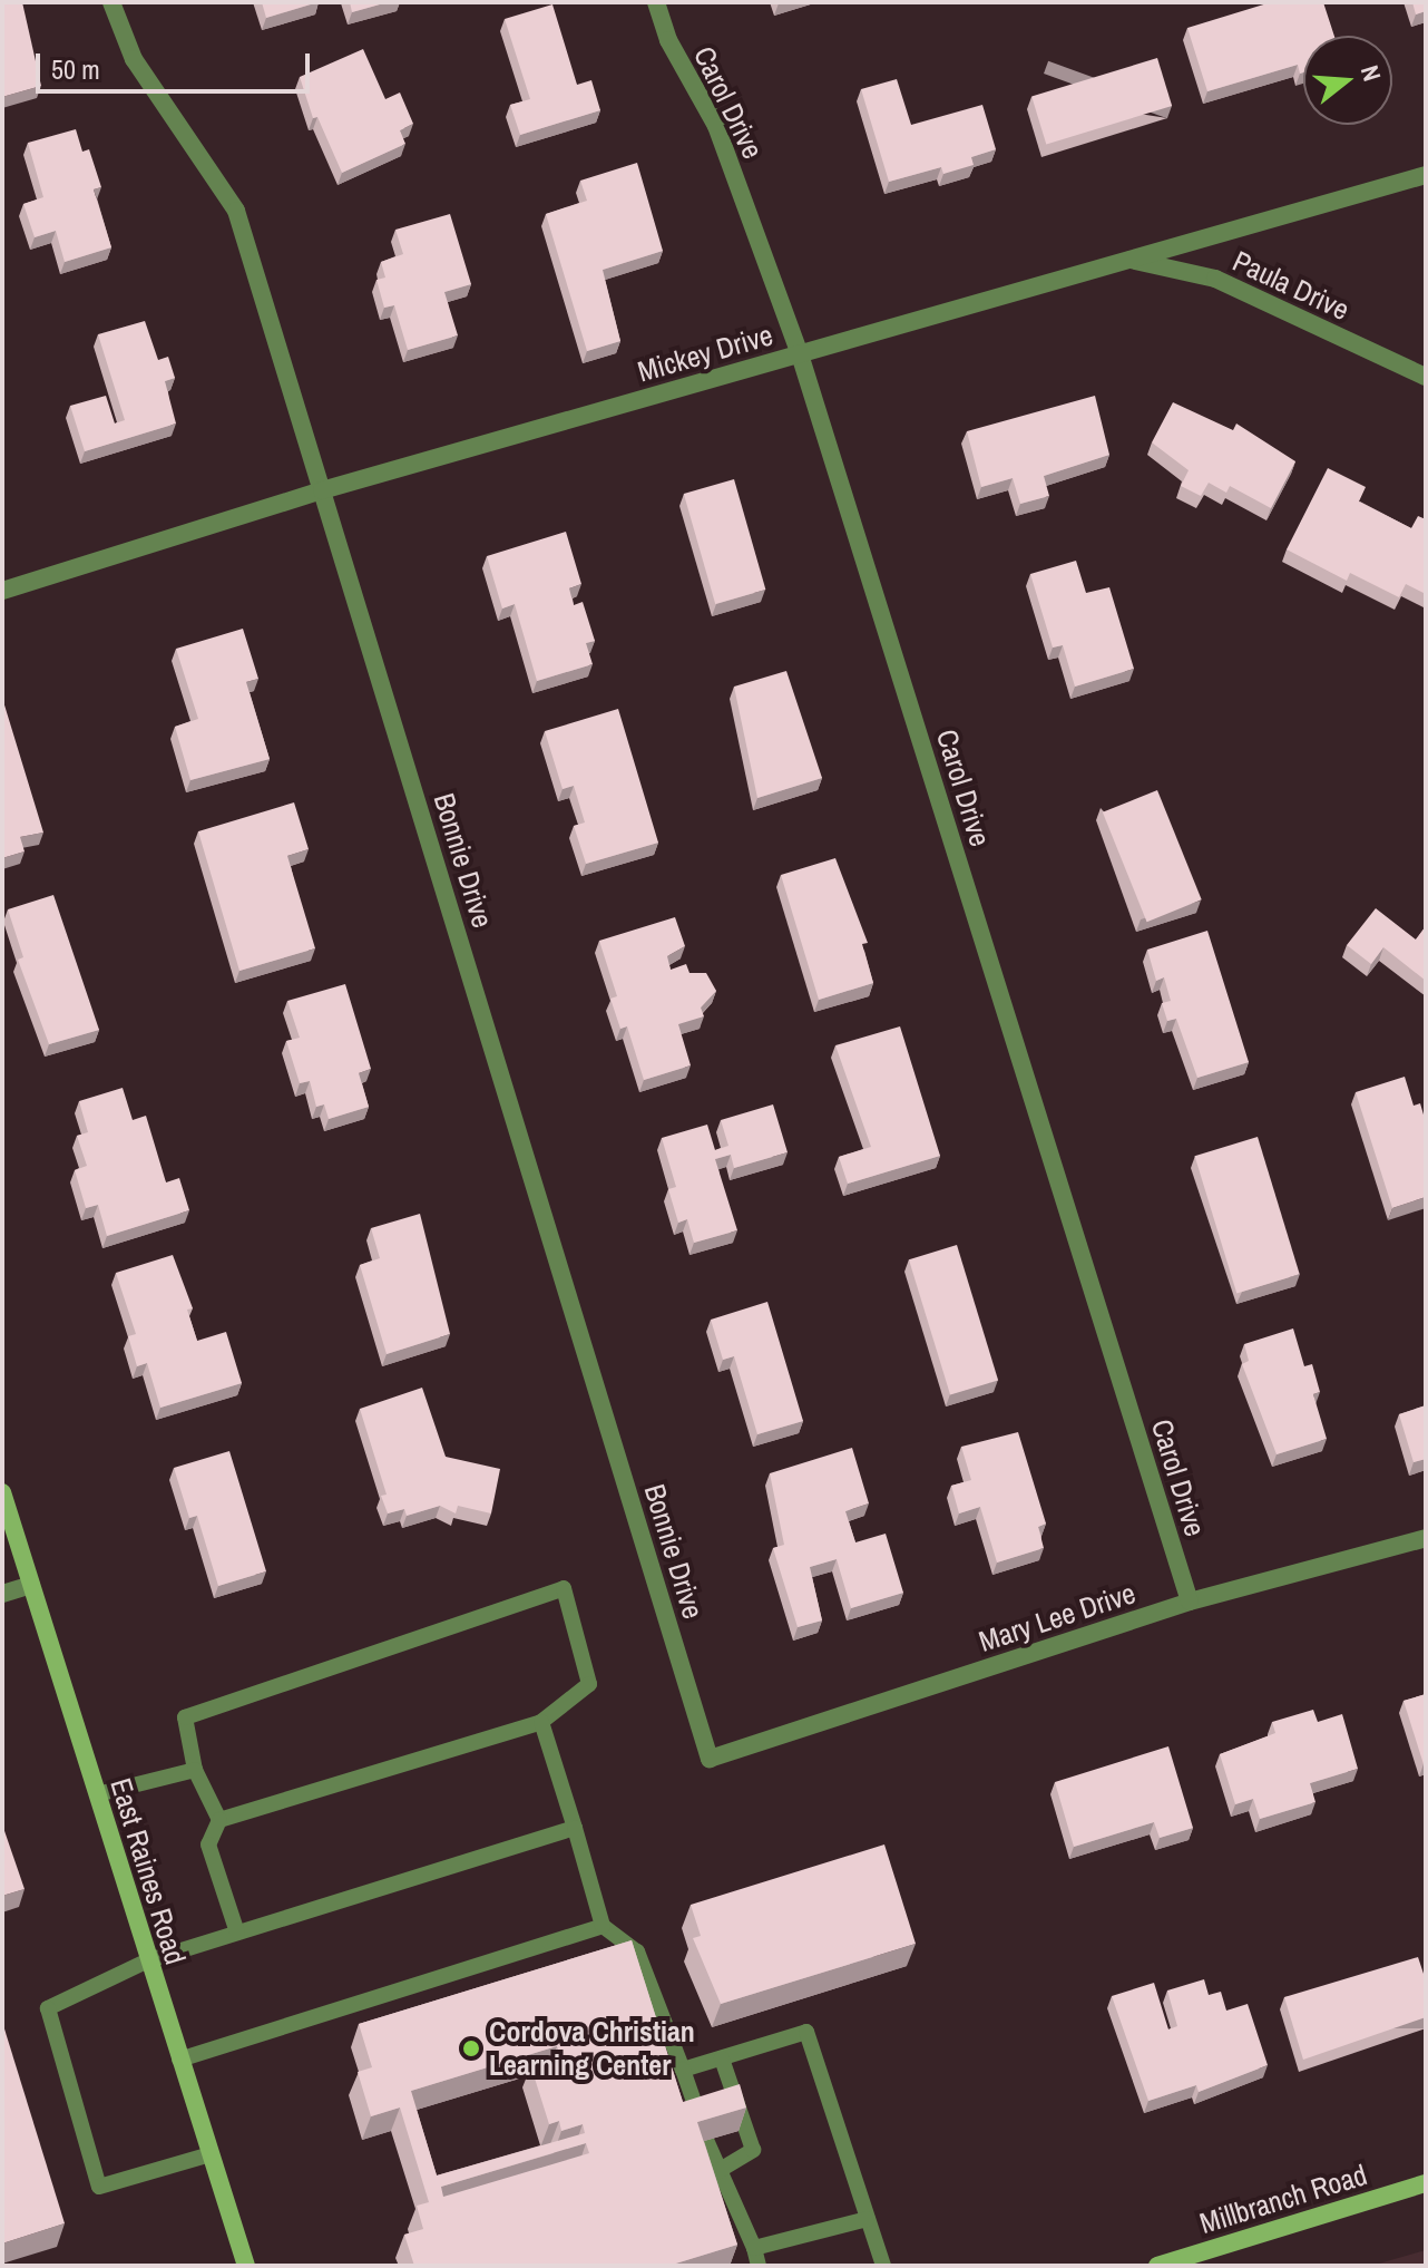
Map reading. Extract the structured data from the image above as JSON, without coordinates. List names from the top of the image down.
{
  "streets": {
    "main road": ["East Raines Road", "Millbranch Road"],
    "street": [
      "Carol Drive",
      "Paula Drive",
      "Mickey Drive",
      "Bonnie Drive",
      "Mary Lee Drive"
    ]
  },
  "crossings": [
    ["Carol Drive", "Mickey Drive"],
    ["Carol Drive", "Mary Lee Drive"],
    ["Paula Drive", "Mickey Drive"],
    ["Mickey Drive", "Bonnie Drive"],
    ["Bonnie Drive", "Mary Lee Drive"]
  ],
  "places": ["Cordova Christian Learning Center"],
  "scale_bar": "50 m",
  "north": "right"
}
